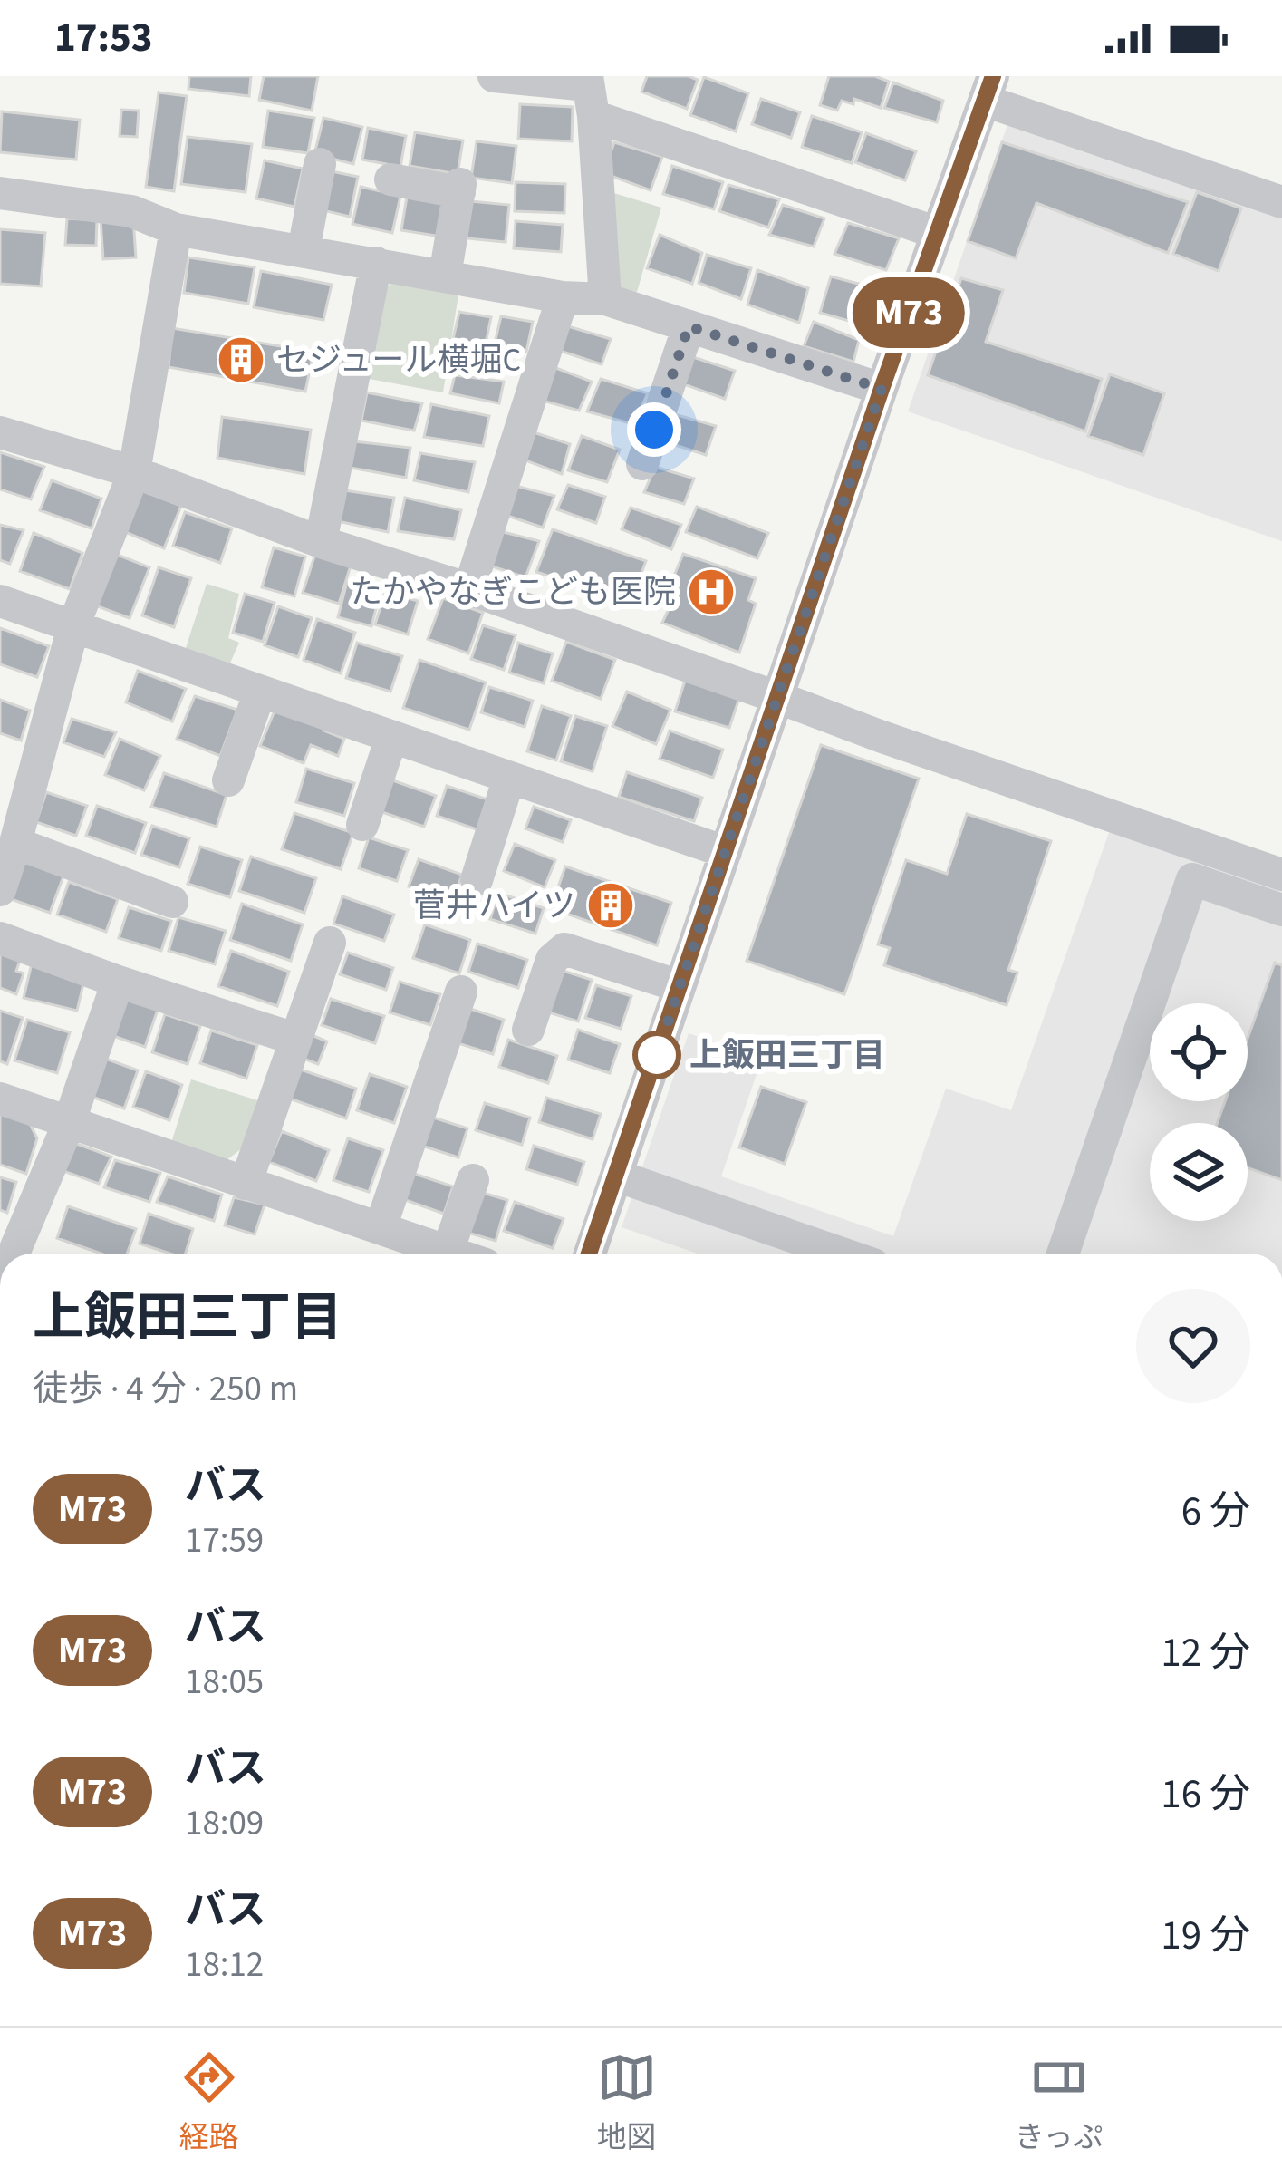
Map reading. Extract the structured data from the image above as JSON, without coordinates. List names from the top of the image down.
{
  "places": {
    "building": ["セジュール横堀C", "菅井ハイツ"],
    "hospital": ["たかやなぎこども医院"],
    "other": ["上飯田三丁目"]
  },
  "lines": ["bus line M73"],
  "page": {
    "status": "17:53",
    "on_map": "M73",
    "heading": ["上飯田三丁目", "徒歩 · 4 分 · 250 m"],
    "list": [
      {
        "mark": "M73",
        "name": "バス",
        "note": "17:59",
        "value": "6 分"
      },
      {
        "mark": "M73",
        "name": "バス",
        "note": "18:05",
        "value": "12 分"
      },
      {
        "mark": "M73",
        "name": "バス",
        "note": "18:09",
        "value": "16 分"
      },
      {
        "mark": "M73",
        "name": "バス",
        "note": "18:12",
        "value": "19 分"
      }
    ],
    "tabs": ["経路", "地図", "きっぷ"]
  }
}
